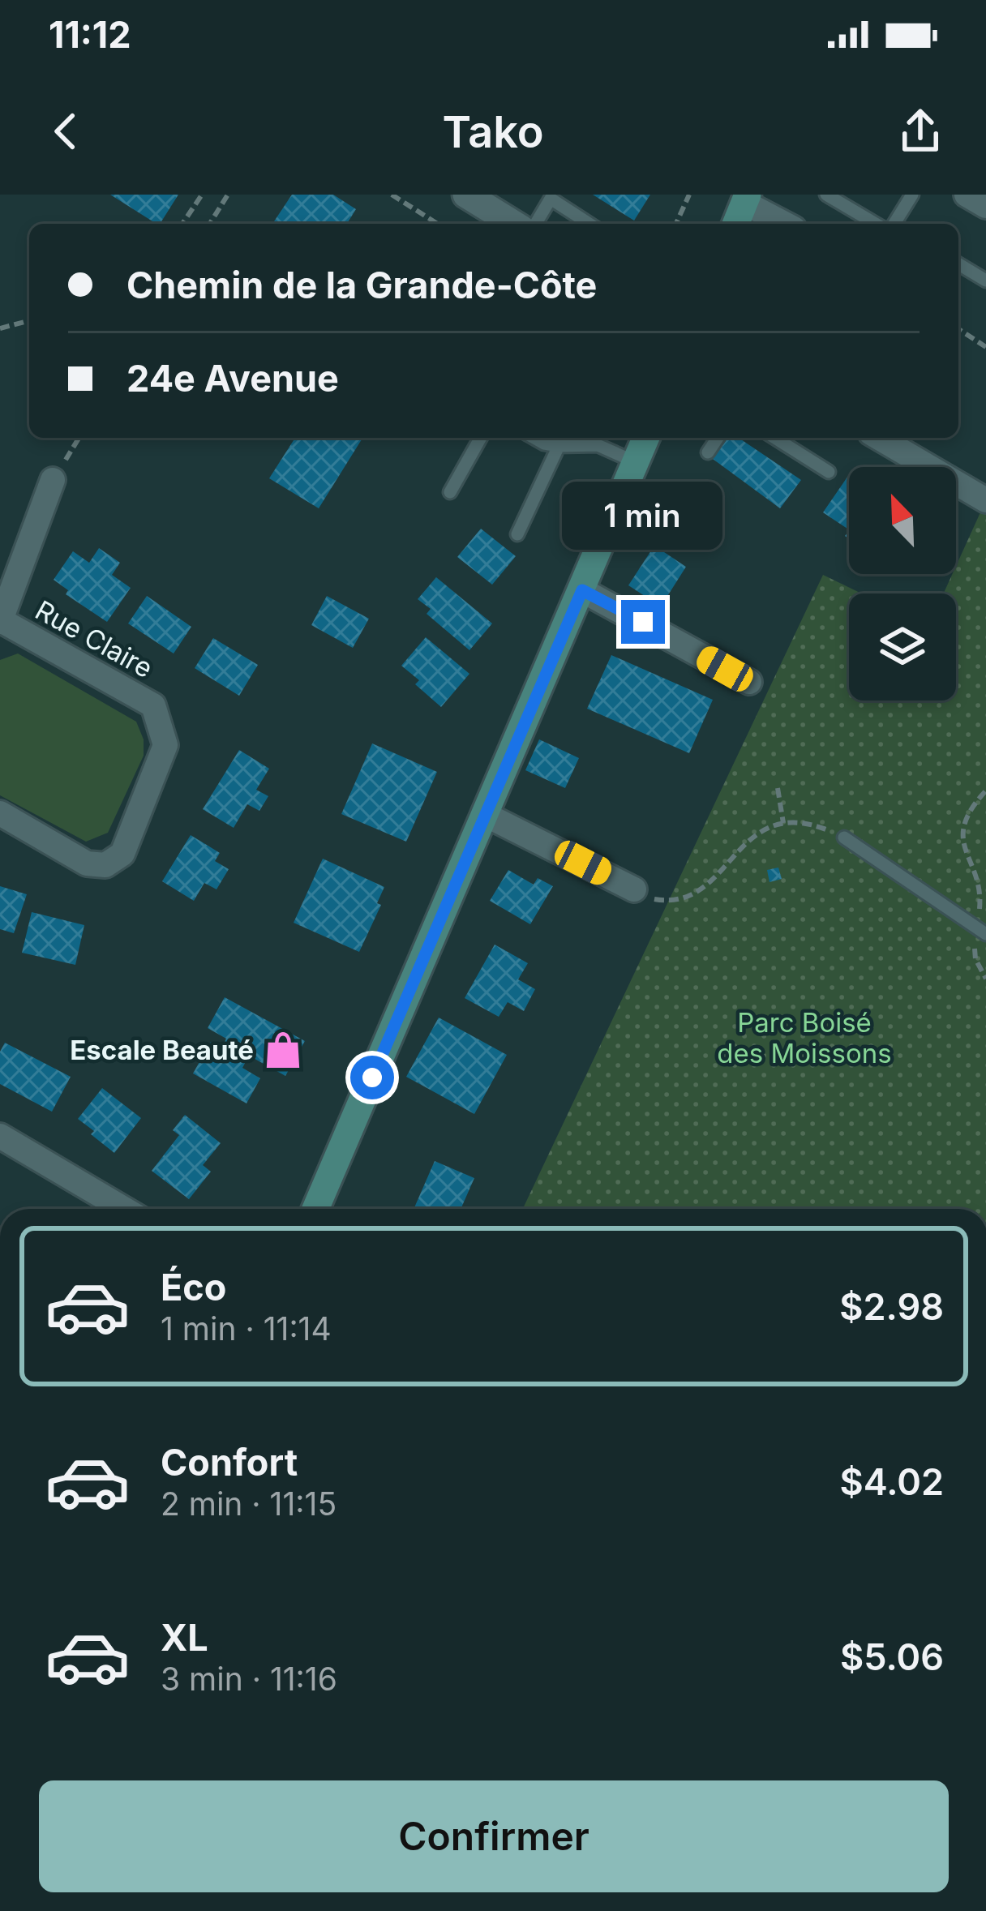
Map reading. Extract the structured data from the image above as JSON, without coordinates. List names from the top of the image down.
{
  "streets": {
    "street": ["Rue Claire"]
  },
  "parks": ["Parc Boisé des Moissons"],
  "places": {
    "shop": ["Escale Beauté"]
  },
  "north": "top left",
  "page": {
    "status": "11:12",
    "header": "Tako",
    "banner": ["Chemin de la Grande-Côte", "24e Avenue"],
    "bubble": "1 min",
    "list": [
      {
        "name": "Éco",
        "note": "1 min · 11:14",
        "value": "$2.98"
      },
      {
        "name": "Confort",
        "note": "2 min · 11:15",
        "value": "$4.02"
      },
      {
        "name": "XL",
        "note": "3 min · 11:16",
        "value": "$5.06"
      }
    ],
    "buttons": "Confirmer"
  }
}
